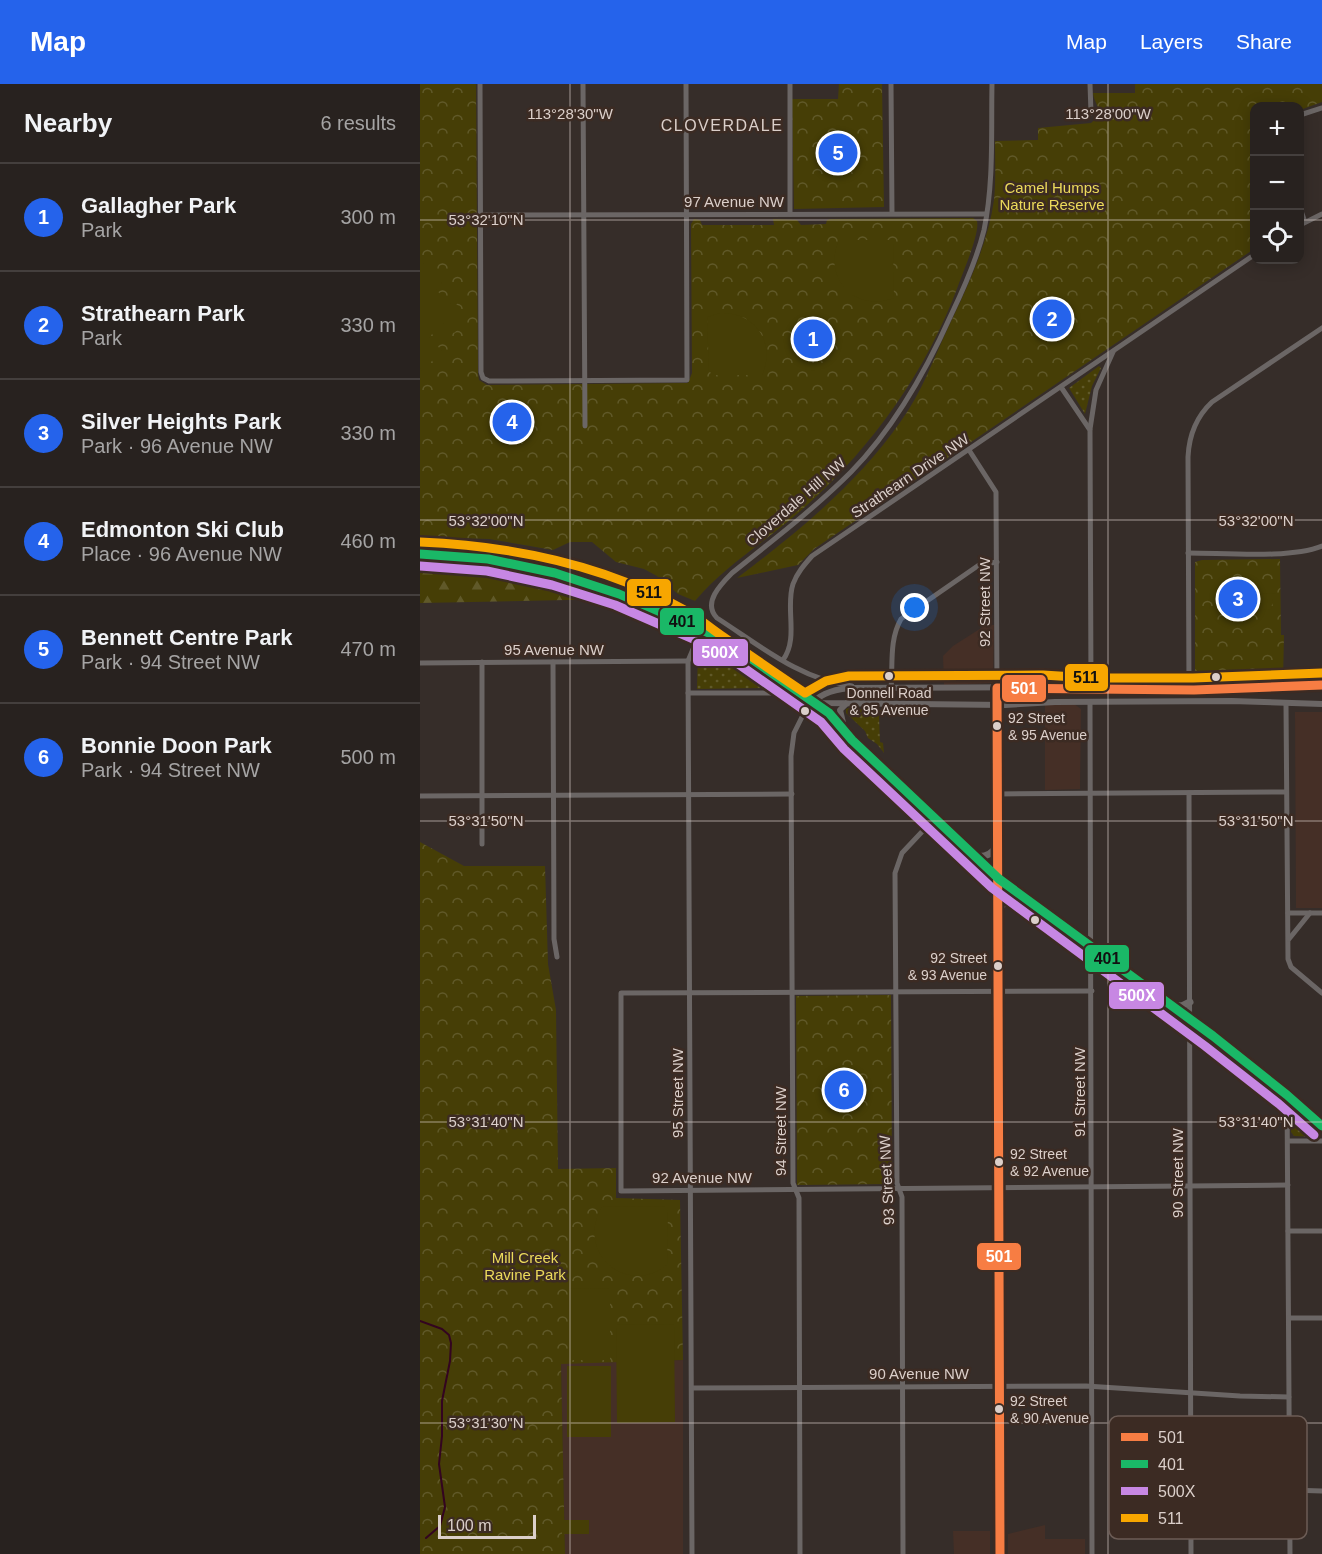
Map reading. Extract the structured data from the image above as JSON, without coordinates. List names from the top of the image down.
{
  "streets": {
    "street": [
      "97 Avenue NW",
      "Strathearn Drive NW",
      "Cloverdale Hill NW",
      "92 Street NW",
      "95 Avenue NW",
      "91 Street NW",
      "95 Street NW",
      "94 Street NW",
      "90 Street NW",
      "92 Avenue NW",
      "93 Street NW",
      "90 Avenue NW"
    ]
  },
  "crossings": [
    ["97 Avenue NW", "Cloverdale Hill NW"],
    ["Strathearn Drive NW", "Cloverdale Hill NW"],
    ["Strathearn Drive NW", "92 Street NW"],
    ["92 Street NW", "92 Avenue NW"],
    ["92 Street NW", "90 Avenue NW"],
    ["95 Avenue NW", "95 Street NW"],
    ["91 Street NW", "92 Avenue NW"],
    ["91 Street NW", "90 Avenue NW"],
    ["95 Street NW", "92 Avenue NW"],
    ["95 Street NW", "90 Avenue NW"],
    ["94 Street NW", "92 Avenue NW"],
    ["94 Street NW", "90 Avenue NW"],
    ["90 Street NW", "92 Avenue NW"],
    ["90 Street NW", "90 Avenue NW"],
    ["92 Avenue NW", "93 Street NW"],
    ["93 Street NW", "90 Avenue NW"]
  ],
  "districts": ["CLOVERDALE"],
  "parks": ["Camel Humps Nature Reserve", "Mill Creek Ravine Park"],
  "places": [
    "Donnell Road & 95 Avenue",
    "92 Street & 95 Avenue",
    "92 Street & 93 Avenue",
    "92 Street & 92 Avenue",
    "92 Street & 90 Avenue"
  ],
  "lines": [
    "transit line 511",
    "transit line 401",
    "transit line 500X",
    "transit line 501"
  ],
  "legend": [
    "501",
    "401",
    "500X",
    "511"
  ],
  "scale_bar": "100 m",
  "page": {
    "header": "Map",
    "nav": ["Map", "Layers", "Share"],
    "heading": ["Nearby", "6 results"],
    "map_buttons": ["+", "−"],
    "pins": [
      "5",
      "2",
      "1",
      "4",
      "3",
      "6"
    ],
    "list": [
      {
        "mark": "1",
        "name": "Gallagher Park",
        "note": "Park",
        "value": "300 m"
      },
      {
        "mark": "2",
        "name": "Strathearn Park",
        "note": "Park",
        "value": "330 m"
      },
      {
        "mark": "3",
        "name": "Silver Heights Park",
        "note": "Park · 96 Avenue NW",
        "value": "330 m"
      },
      {
        "mark": "4",
        "name": "Edmonton Ski Club",
        "note": "Place · 96 Avenue NW",
        "value": "460 m"
      },
      {
        "mark": "5",
        "name": "Bennett Centre Park",
        "note": "Park · 94 Street NW",
        "value": "470 m"
      },
      {
        "mark": "6",
        "name": "Bonnie Doon Park",
        "note": "Park · 94 Street NW",
        "value": "500 m"
      }
    ],
    "scale": "100 m"
  },
  "coordinates": [
    "113°28'30\"W",
    "113°28'00\"W",
    "53°32'10\"N",
    "53°32'00\"N",
    "53°31'50\"N",
    "53°31'40\"N",
    "53°31'30\"N"
  ]
}
